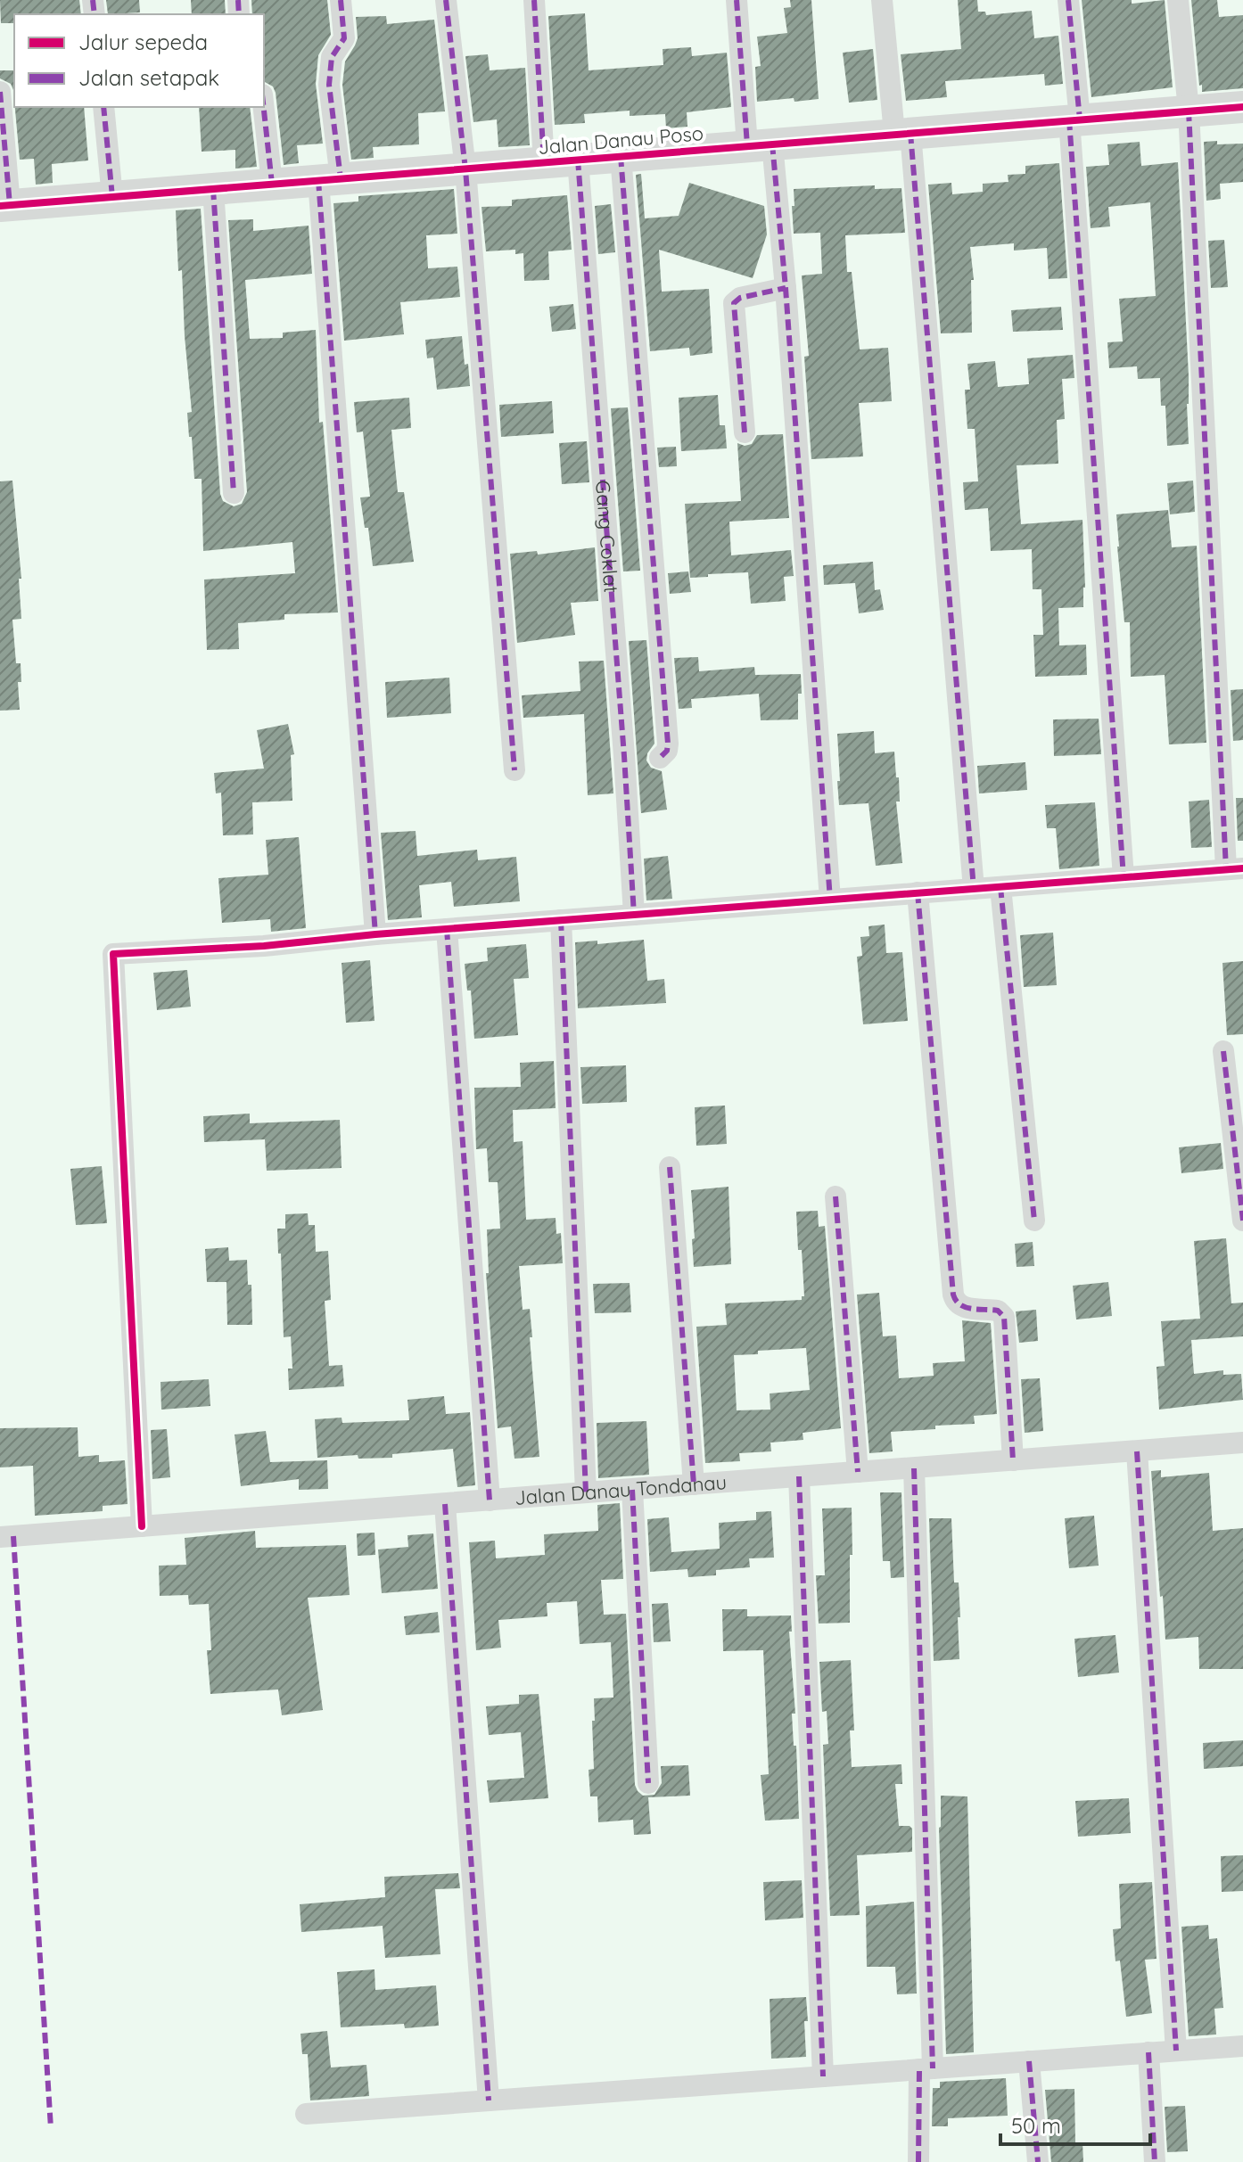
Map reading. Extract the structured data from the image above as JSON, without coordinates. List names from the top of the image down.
{
  "streets": {
    "street": ["Jalan Danau Poso", "Gang Coklat", "Jalan Danau Tondanau"]
  },
  "crossings": [
    ["Jalan Danau Poso", "Gang Coklat"]
  ],
  "legend": ["Jalur sepeda", "Jalan setapak"],
  "scale_bar": "50 m"
}
